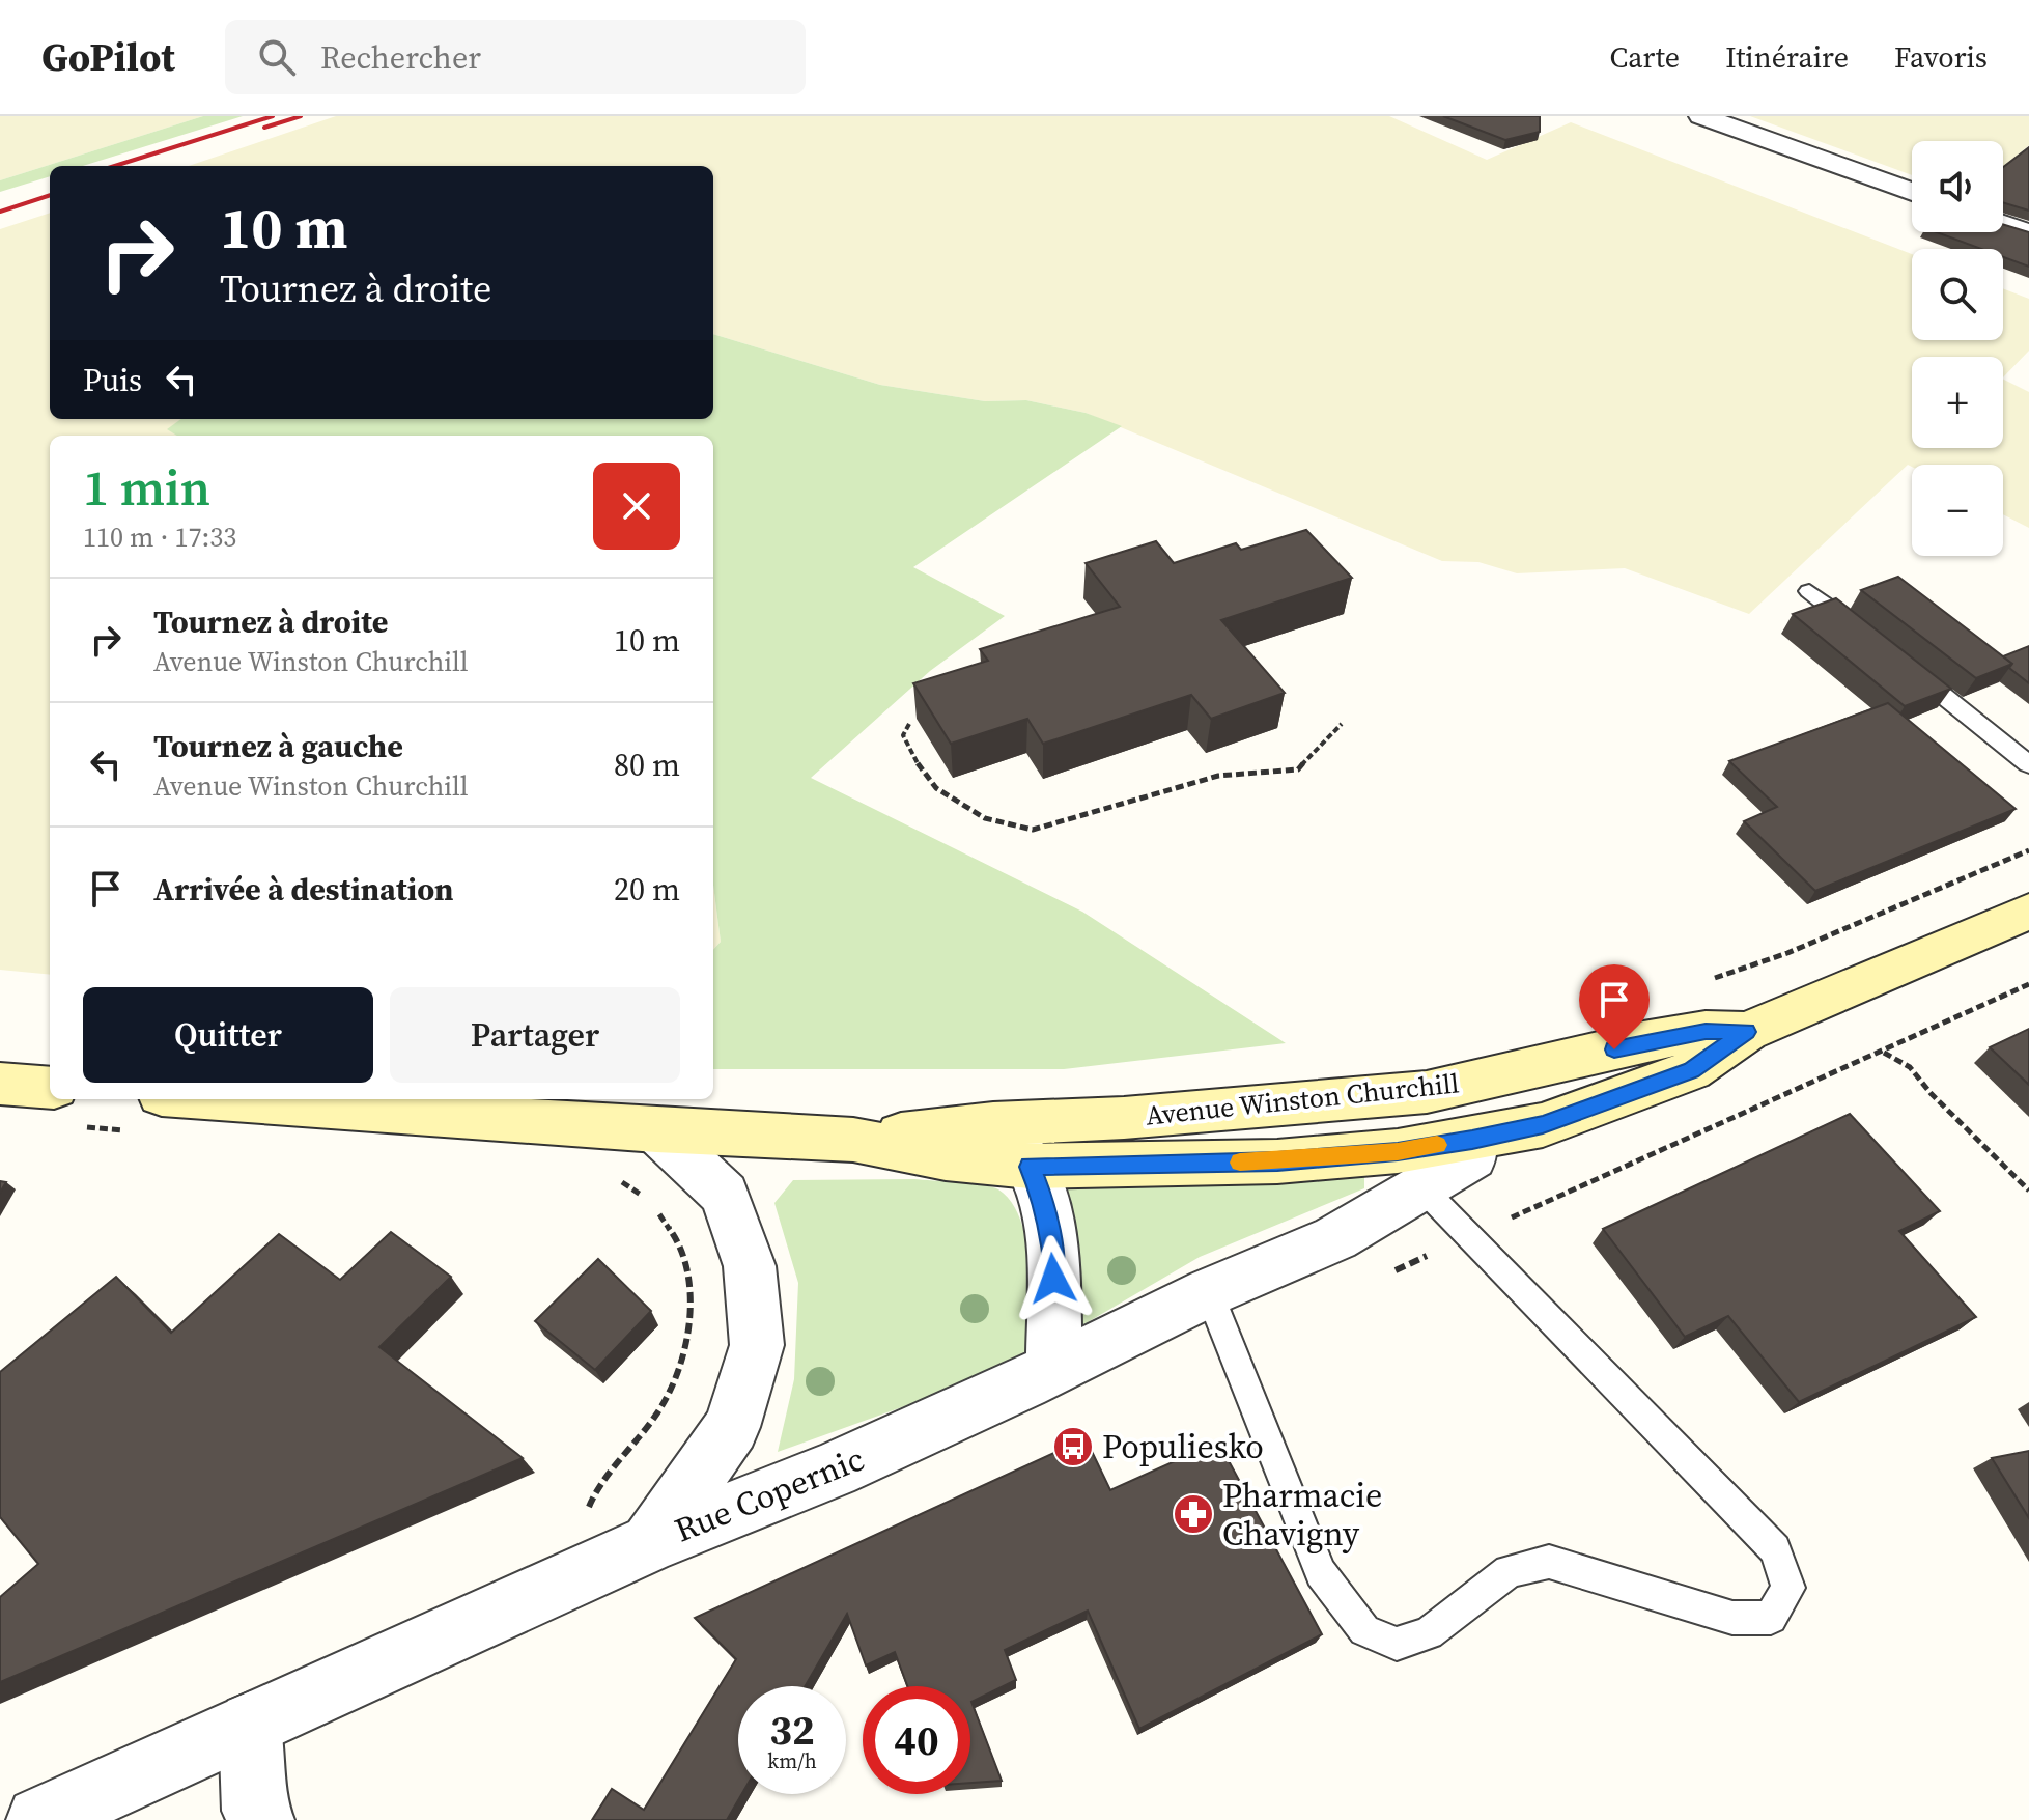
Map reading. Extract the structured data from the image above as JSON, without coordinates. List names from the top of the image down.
{
  "streets": {
    "main road": ["Avenue Winston Churchill"],
    "street": ["Rue Copernic"]
  },
  "crossings": [
    ["Avenue Winston Churchill", "Rue Copernic"]
  ],
  "places": {
    "bus stop": ["Populiesko"],
    "pharmacy": ["Pharmacie Chavigny"]
  },
  "page": {
    "header": "GoPilot",
    "search": "Rechercher",
    "nav": ["Carte", "Itinéraire", "Favoris"],
    "map_buttons": ["+", "−"],
    "turn": ["10 m", "Tournez à droite"],
    "then": "Puis",
    "heading": ["1 min", "110 m · 17:33"],
    "list": [
      {
        "name": "Tournez à droite",
        "note": "Avenue Winston Churchill",
        "value": "10 m"
      },
      {
        "name": "Tournez à gauche",
        "note": "Avenue Winston Churchill",
        "value": "80 m"
      },
      {
        "name": "Arrivée à destination",
        "value": "20 m"
      }
    ],
    "buttons": ["Quitter", "Partager"],
    "speed": "32 km/h",
    "limit": "40"
  }
}
